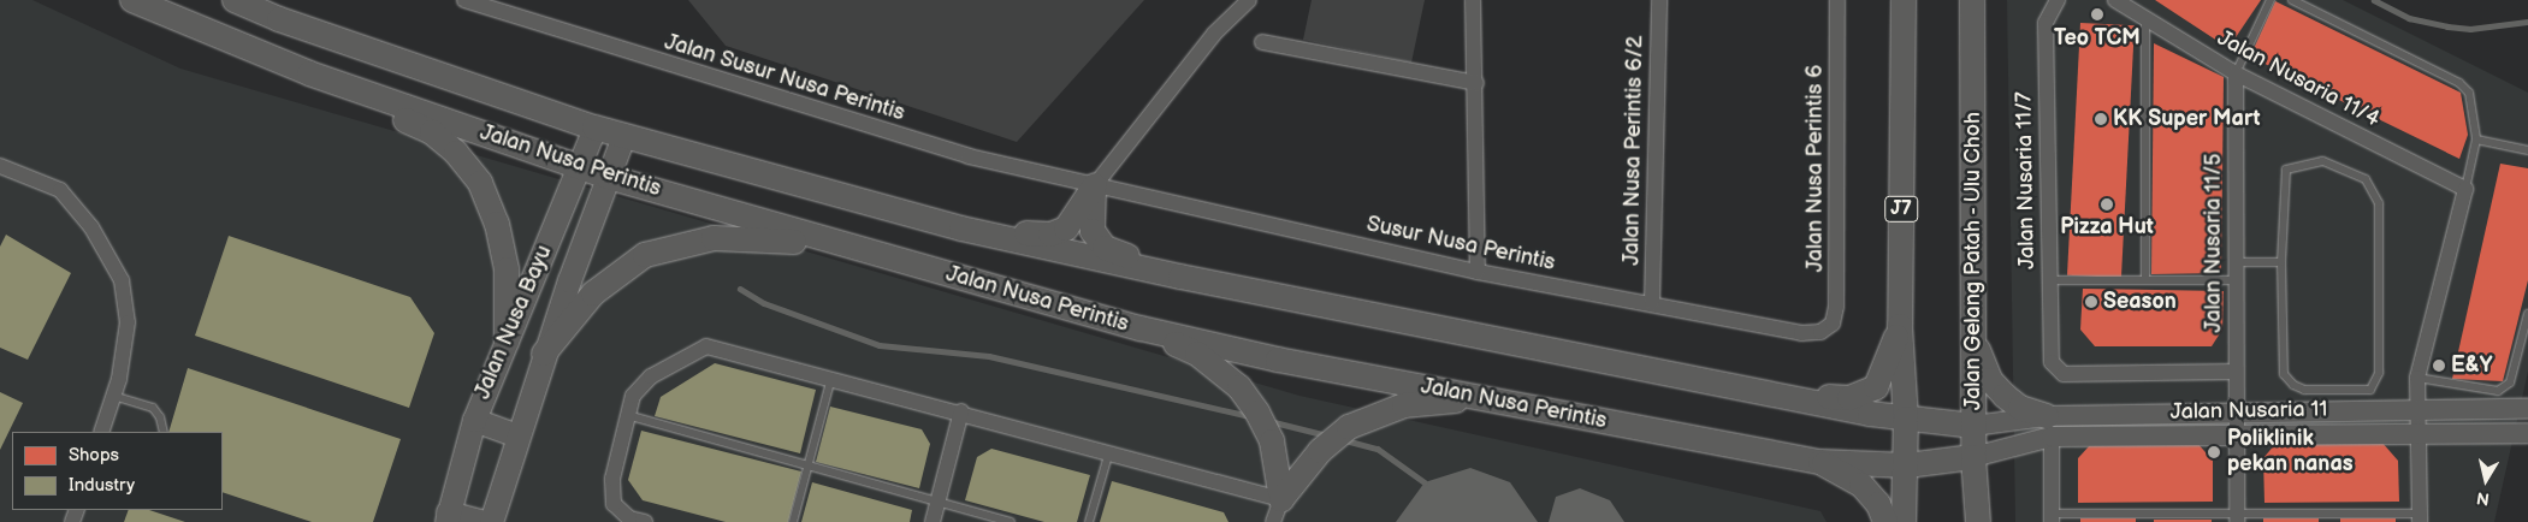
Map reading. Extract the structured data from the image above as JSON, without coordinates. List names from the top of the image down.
{
  "streets": {
    "main road": [
      "Jalan Nusa Perintis",
      "J7",
      "Jalan Gelang Patah - Ulu Choh",
      "Jalan Nusa Bayu"
    ],
    "street": [
      "Jalan Susur Nusa Perintis",
      "Jalan Nusaria 11/4",
      "Jalan Nusa Perintis 6/2",
      "Jalan Nusa Perintis 6",
      "Jalan Nusaria 11/7",
      "Jalan Nusaria 11/5",
      "Susur Nusa Perintis",
      "Jalan Nusaria 11"
    ]
  },
  "crossings": [
    ["Jalan Susur Nusa Perintis", "Susur Nusa Perintis"],
    ["Jalan Nusaria 11/4", "Jalan Nusaria 11/5"],
    ["Jalan Nusa Perintis 6/2", "Susur Nusa Perintis"],
    ["Jalan Nusa Perintis", "J7"],
    ["Jalan Nusa Perintis", "Jalan Gelang Patah - Ulu Choh"],
    ["Jalan Nusa Perintis", "Jalan Nusa Bayu"],
    ["Jalan Nusa Perintis", "Jalan Nusaria 11"],
    ["Jalan Nusa Perintis 6", "Susur Nusa Perintis"],
    ["Jalan Nusaria 11/7", "Jalan Nusaria 11/5"],
    ["Jalan Nusaria 11/5", "Jalan Nusaria 11"],
    ["Jalan Gelang Patah - Ulu Choh", "Jalan Nusaria 11"]
  ],
  "places": [
    "Teo TCM",
    "KK Super Mart",
    "Pizza Hut",
    "Season",
    "E&Y",
    "Poliklinik pekan nanas"
  ],
  "legend": ["Shops", "Industry"],
  "north": "bottom"
}
